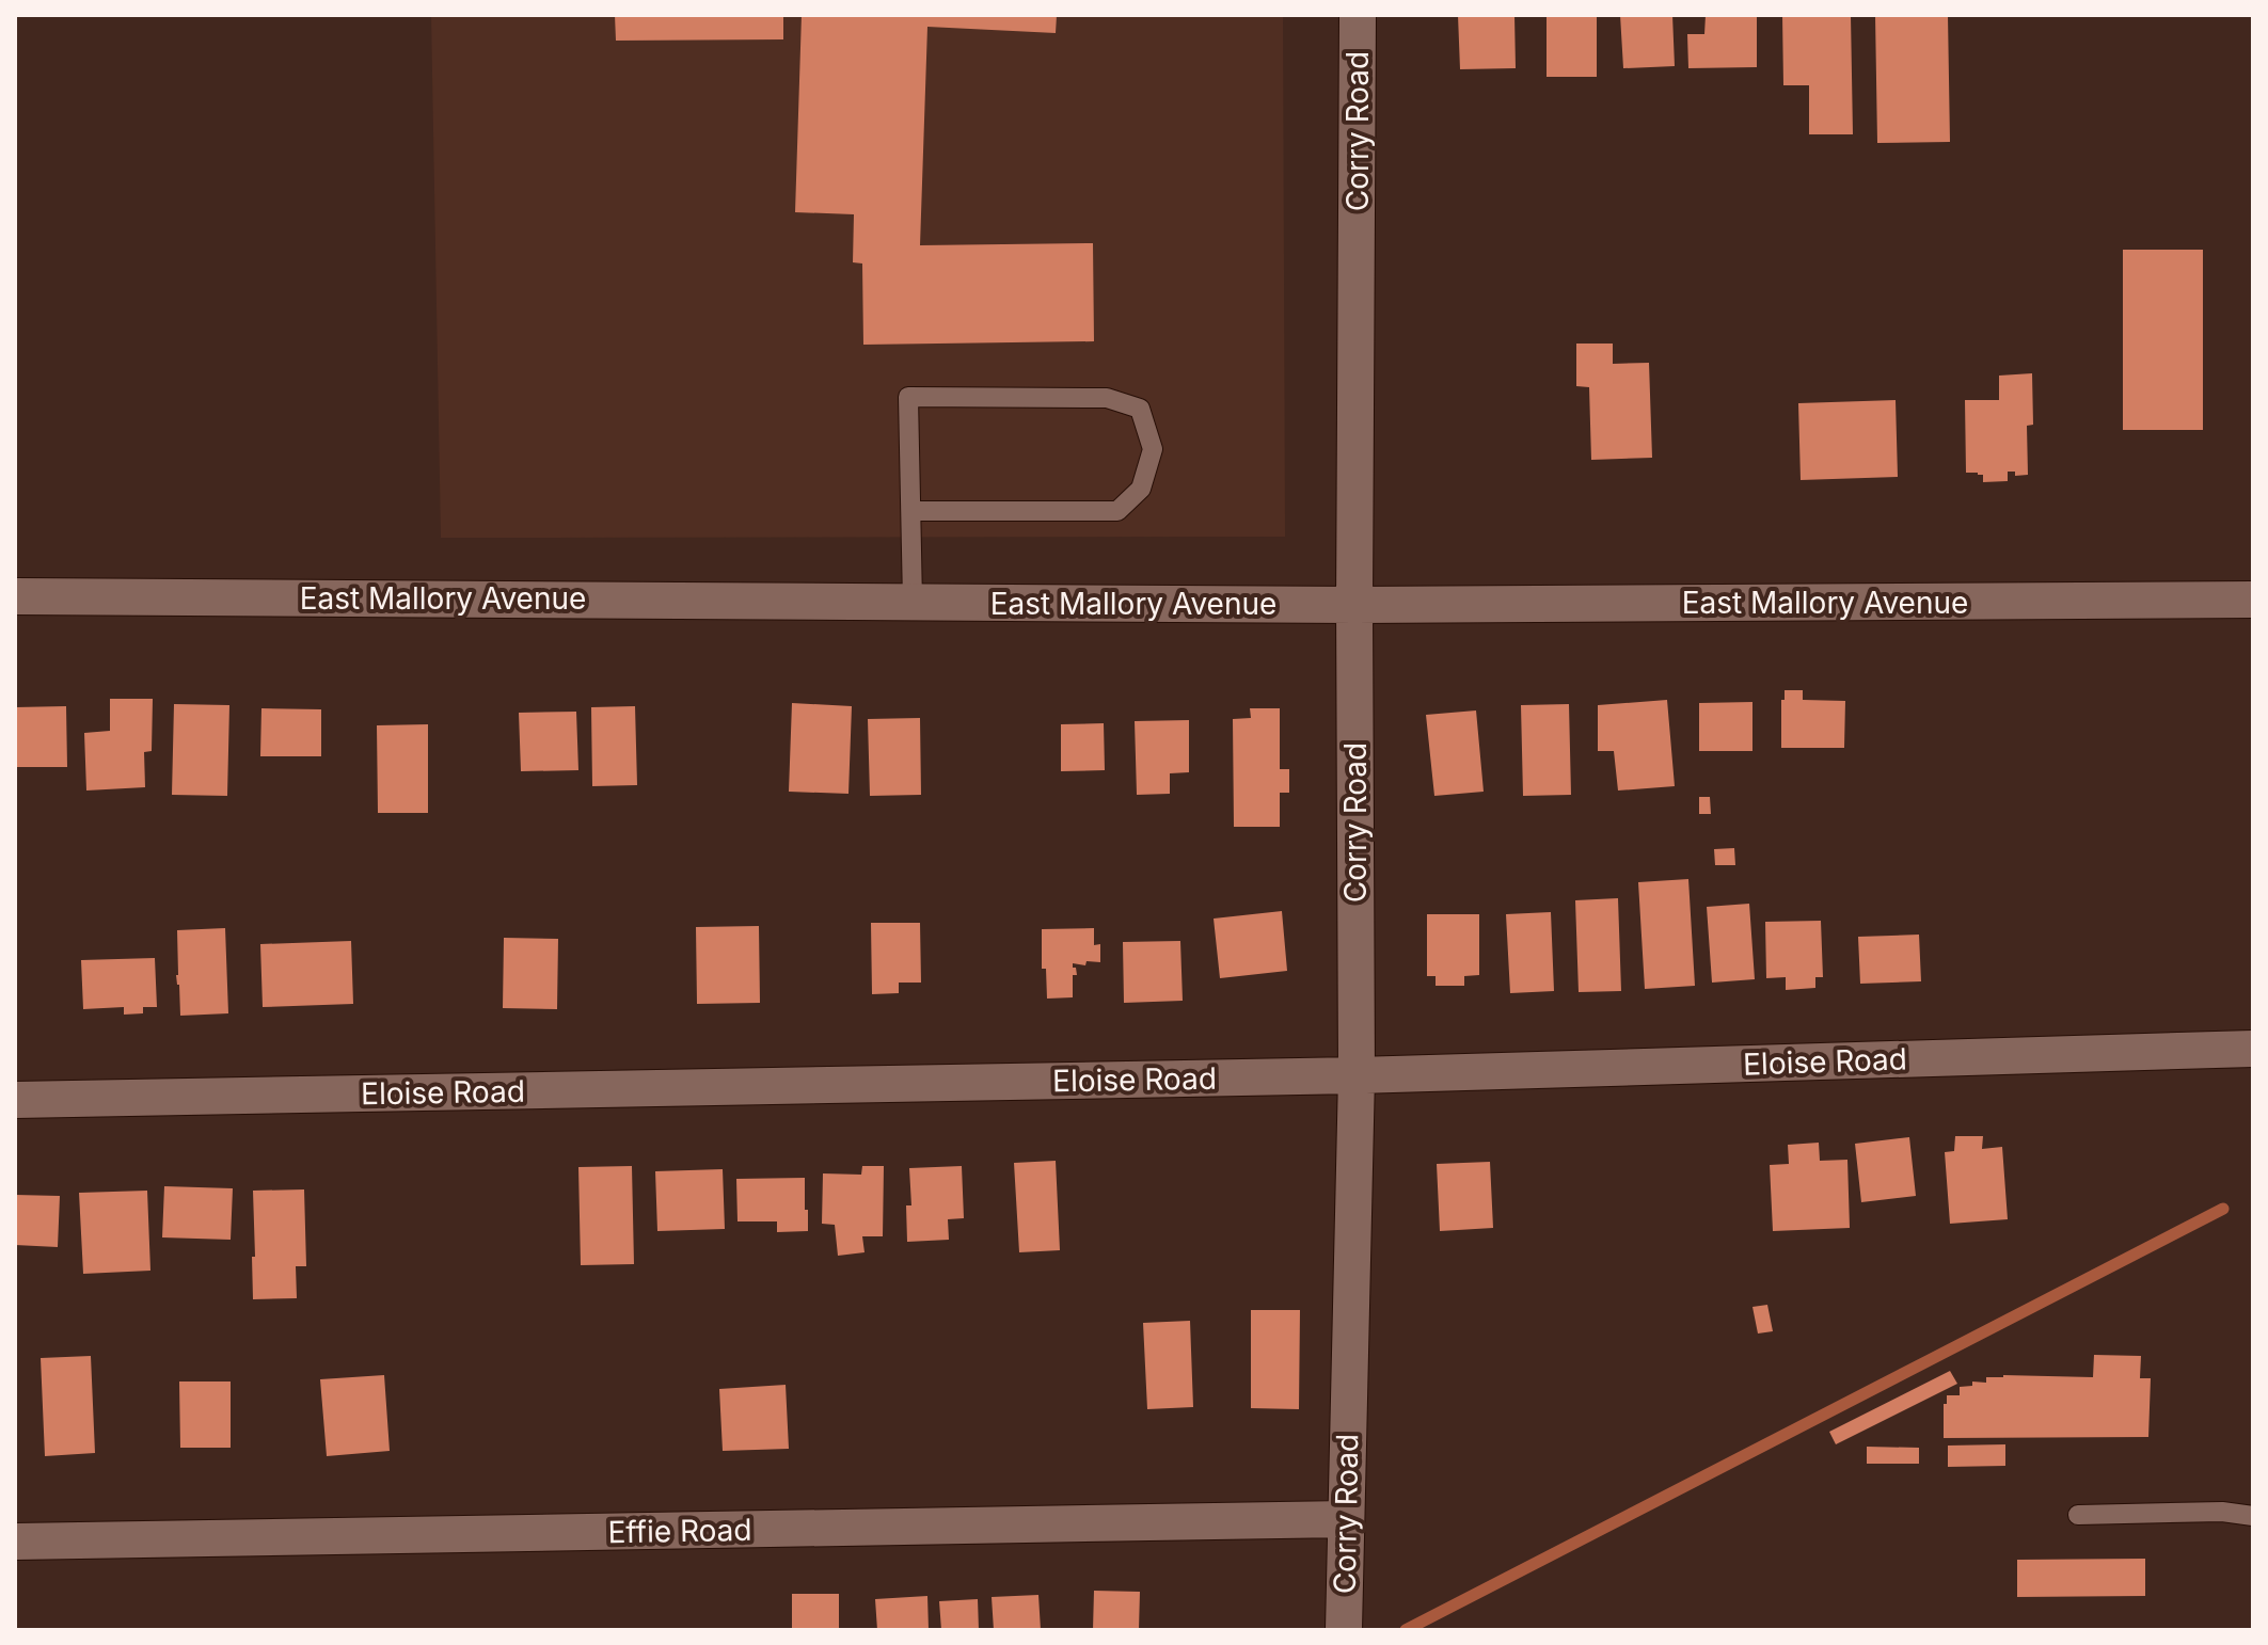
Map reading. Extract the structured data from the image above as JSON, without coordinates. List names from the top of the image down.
{
  "streets": {
    "street": [
      "Corry Road",
      "East Mallory Avenue",
      "Eloise Road",
      "Effie Road"
    ]
  },
  "crossings": [
    ["Corry Road", "East Mallory Avenue"],
    ["Corry Road", "Eloise Road"],
    ["Corry Road", "Effie Road"]
  ]
}
